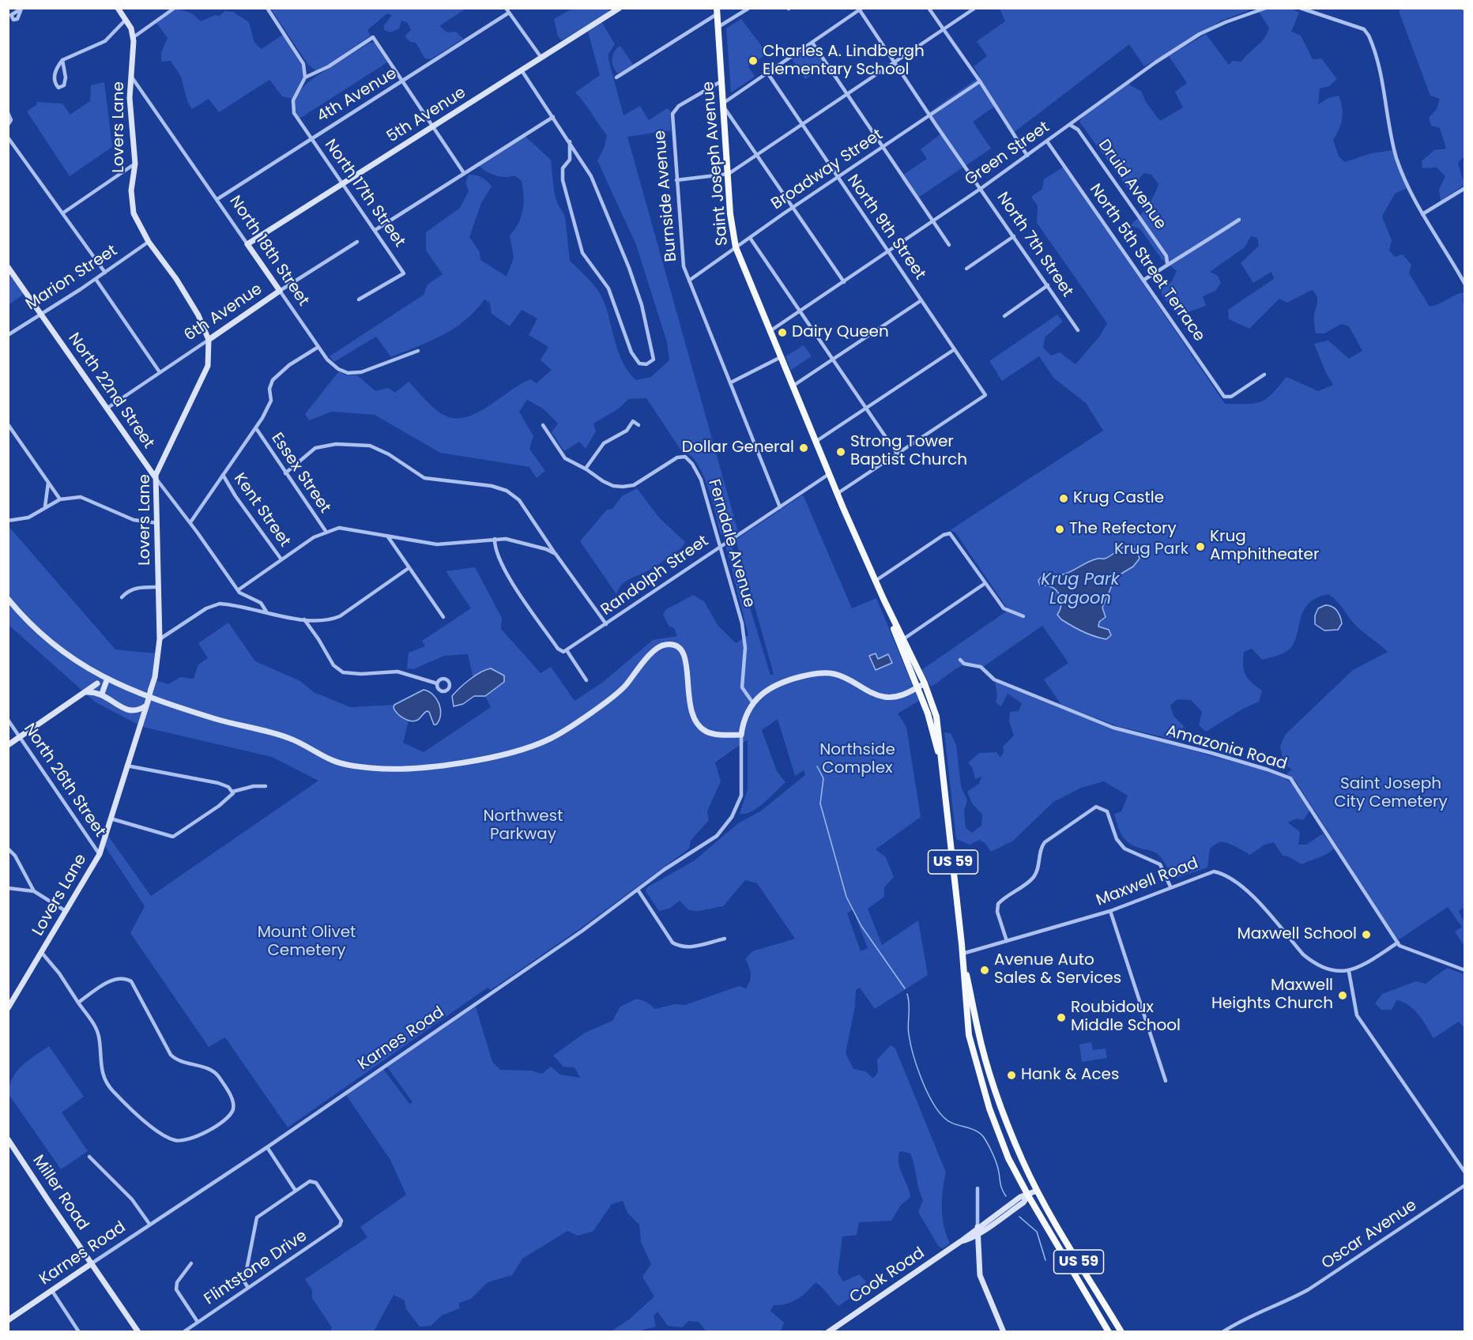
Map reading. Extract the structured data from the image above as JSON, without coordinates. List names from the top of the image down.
{
  "streets": {
    "main road": ["Saint Joseph Avenue", "US 59"],
    "street": [
      "4th Avenue",
      "5th Avenue",
      "Lovers Lane",
      "Green Street",
      "Broadway Street",
      "Druid Avenue",
      "North 17th Street",
      "Burnside Avenue",
      "North 9th Street",
      "North 7th Street",
      "North 18th Street",
      "North 5th Street Terrace",
      "Marion Street",
      "6th Avenue",
      "North 22nd Street",
      "Essex Street",
      "Kent Street",
      "Ferndale Avenue",
      "Randolph Street",
      "Amazonia Road",
      "North 26th Street",
      "Maxwell Road",
      "Karnes Road",
      "Miller Road",
      "Oscar Avenue",
      "Flintstone Drive",
      "Cook Road"
    ]
  },
  "crossings": [
    ["4th Avenue", "North 17th Street"],
    ["4th Avenue", "North 18th Street"],
    ["5th Avenue", "North 17th Street"],
    ["5th Avenue", "North 18th Street"],
    ["Lovers Lane", "North 18th Street"],
    ["Lovers Lane", "Marion Street"],
    ["Lovers Lane", "6th Avenue"],
    ["Lovers Lane", "North 22nd Street"],
    ["Lovers Lane", "North 26th Street"],
    ["Green Street", "Saint Joseph Avenue"],
    ["Green Street", "Druid Avenue"],
    ["Green Street", "North 9th Street"],
    ["Green Street", "North 7th Street"],
    ["Green Street", "North 5th Street Terrace"],
    ["Saint Joseph Avenue", "Broadway Street"],
    ["Saint Joseph Avenue", "Burnside Avenue"],
    ["Saint Joseph Avenue", "Randolph Street"],
    ["Saint Joseph Avenue", "Maxwell Road"],
    ["Saint Joseph Avenue", "Cook Road"],
    ["Broadway Street", "Burnside Avenue"],
    ["Broadway Street", "North 9th Street"],
    ["Broadway Street", "North 7th Street"],
    ["Burnside Avenue", "Randolph Street"],
    ["North 18th Street", "6th Avenue"],
    ["Marion Street", "North 22nd Street"],
    ["6th Avenue", "North 22nd Street"],
    ["Ferndale Avenue", "Randolph Street"],
    ["Karnes Road", "Miller Road"]
  ],
  "water": ["Krug Park Lagoon"],
  "parks": [
    "Krug Park",
    "Northside Complex",
    "Saint Joseph City Cemetery",
    "Northwest Parkway",
    "Mount Olivet Cemetery"
  ],
  "places": [
    "Charles A. Lindbergh Elementary School",
    "Dairy Queen",
    "Dollar General",
    "Strong Tower Baptist Church",
    "Krug Castle",
    "The Refectory",
    "Krug Amphitheater",
    "Maxwell School",
    "Avenue Auto Sales & Services",
    "Maxwell Heights Church",
    "Roubidoux Middle School",
    "Hank & Aces"
  ]
}
